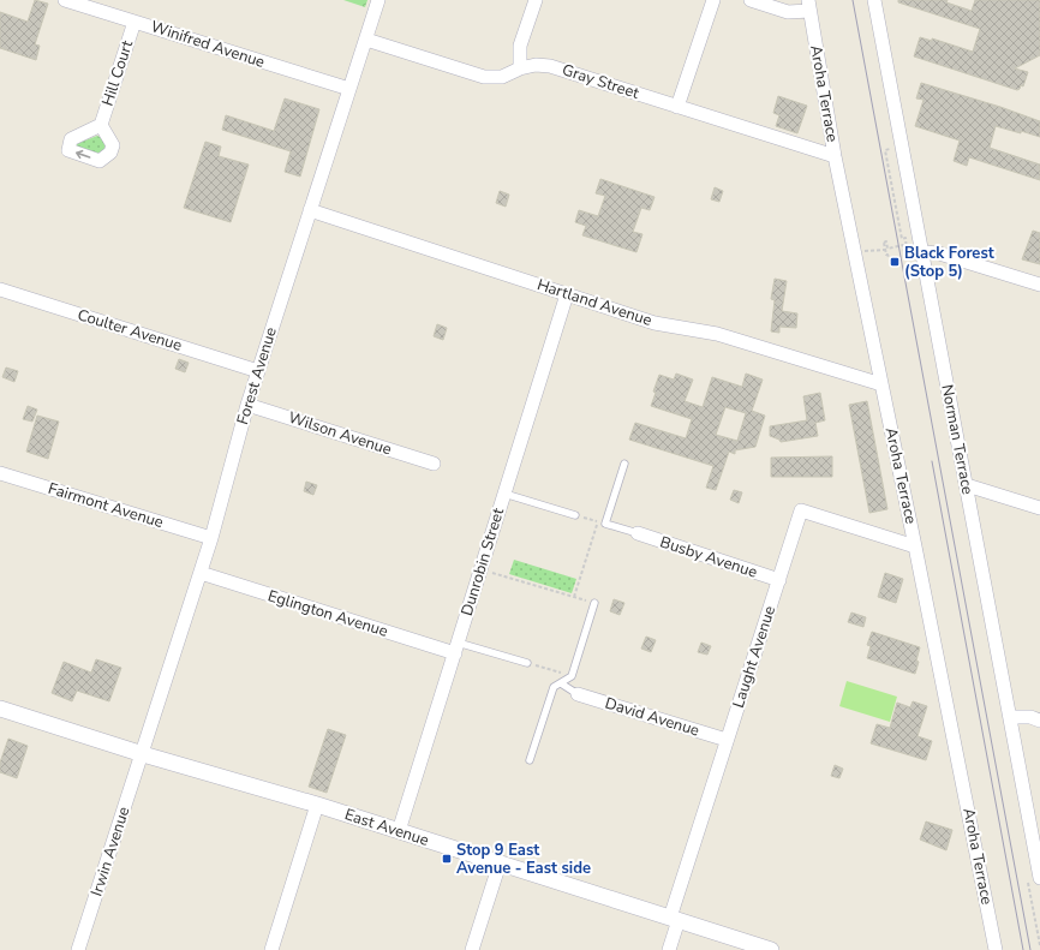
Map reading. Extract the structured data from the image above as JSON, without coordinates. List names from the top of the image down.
{
  "streets": {
    "street": [
      "Winifred Avenue",
      "Hill Court",
      "Gray Street",
      "Aroha Terrace",
      "Hartland Avenue",
      "Coulter Avenue",
      "Forest Avenue",
      "Wilson Avenue",
      "Norman Terrace",
      "Fairmont Avenue",
      "Busby Avenue",
      "Dunrobin Street",
      "Eglington Avenue",
      "Laught Avenue",
      "David Avenue",
      "East Avenue",
      "Irwin Avenue"
    ]
  },
  "crossings": [
    ["Winifred Avenue", "Hill Court"],
    ["Winifred Avenue", "Forest Avenue"],
    ["Gray Street", "Aroha Terrace"],
    ["Gray Street", "Forest Avenue"],
    ["Aroha Terrace", "Hartland Avenue"],
    ["Aroha Terrace", "Laught Avenue"],
    ["Hartland Avenue", "Forest Avenue"],
    ["Hartland Avenue", "Dunrobin Street"],
    ["Coulter Avenue", "Forest Avenue"],
    ["Forest Avenue", "Wilson Avenue"],
    ["Forest Avenue", "Fairmont Avenue"],
    ["Forest Avenue", "Eglington Avenue"],
    ["Forest Avenue", "East Avenue"],
    ["Forest Avenue", "Irwin Avenue"],
    ["Busby Avenue", "Laught Avenue"],
    ["Dunrobin Street", "Eglington Avenue"],
    ["Dunrobin Street", "East Avenue"],
    ["Laught Avenue", "David Avenue"],
    ["Laught Avenue", "East Avenue"],
    ["East Avenue", "Irwin Avenue"]
  ],
  "places": {
    "transit": ["Black Forest (Stop 5)", "Stop 9 East Avenue - East side"]
  }
}
